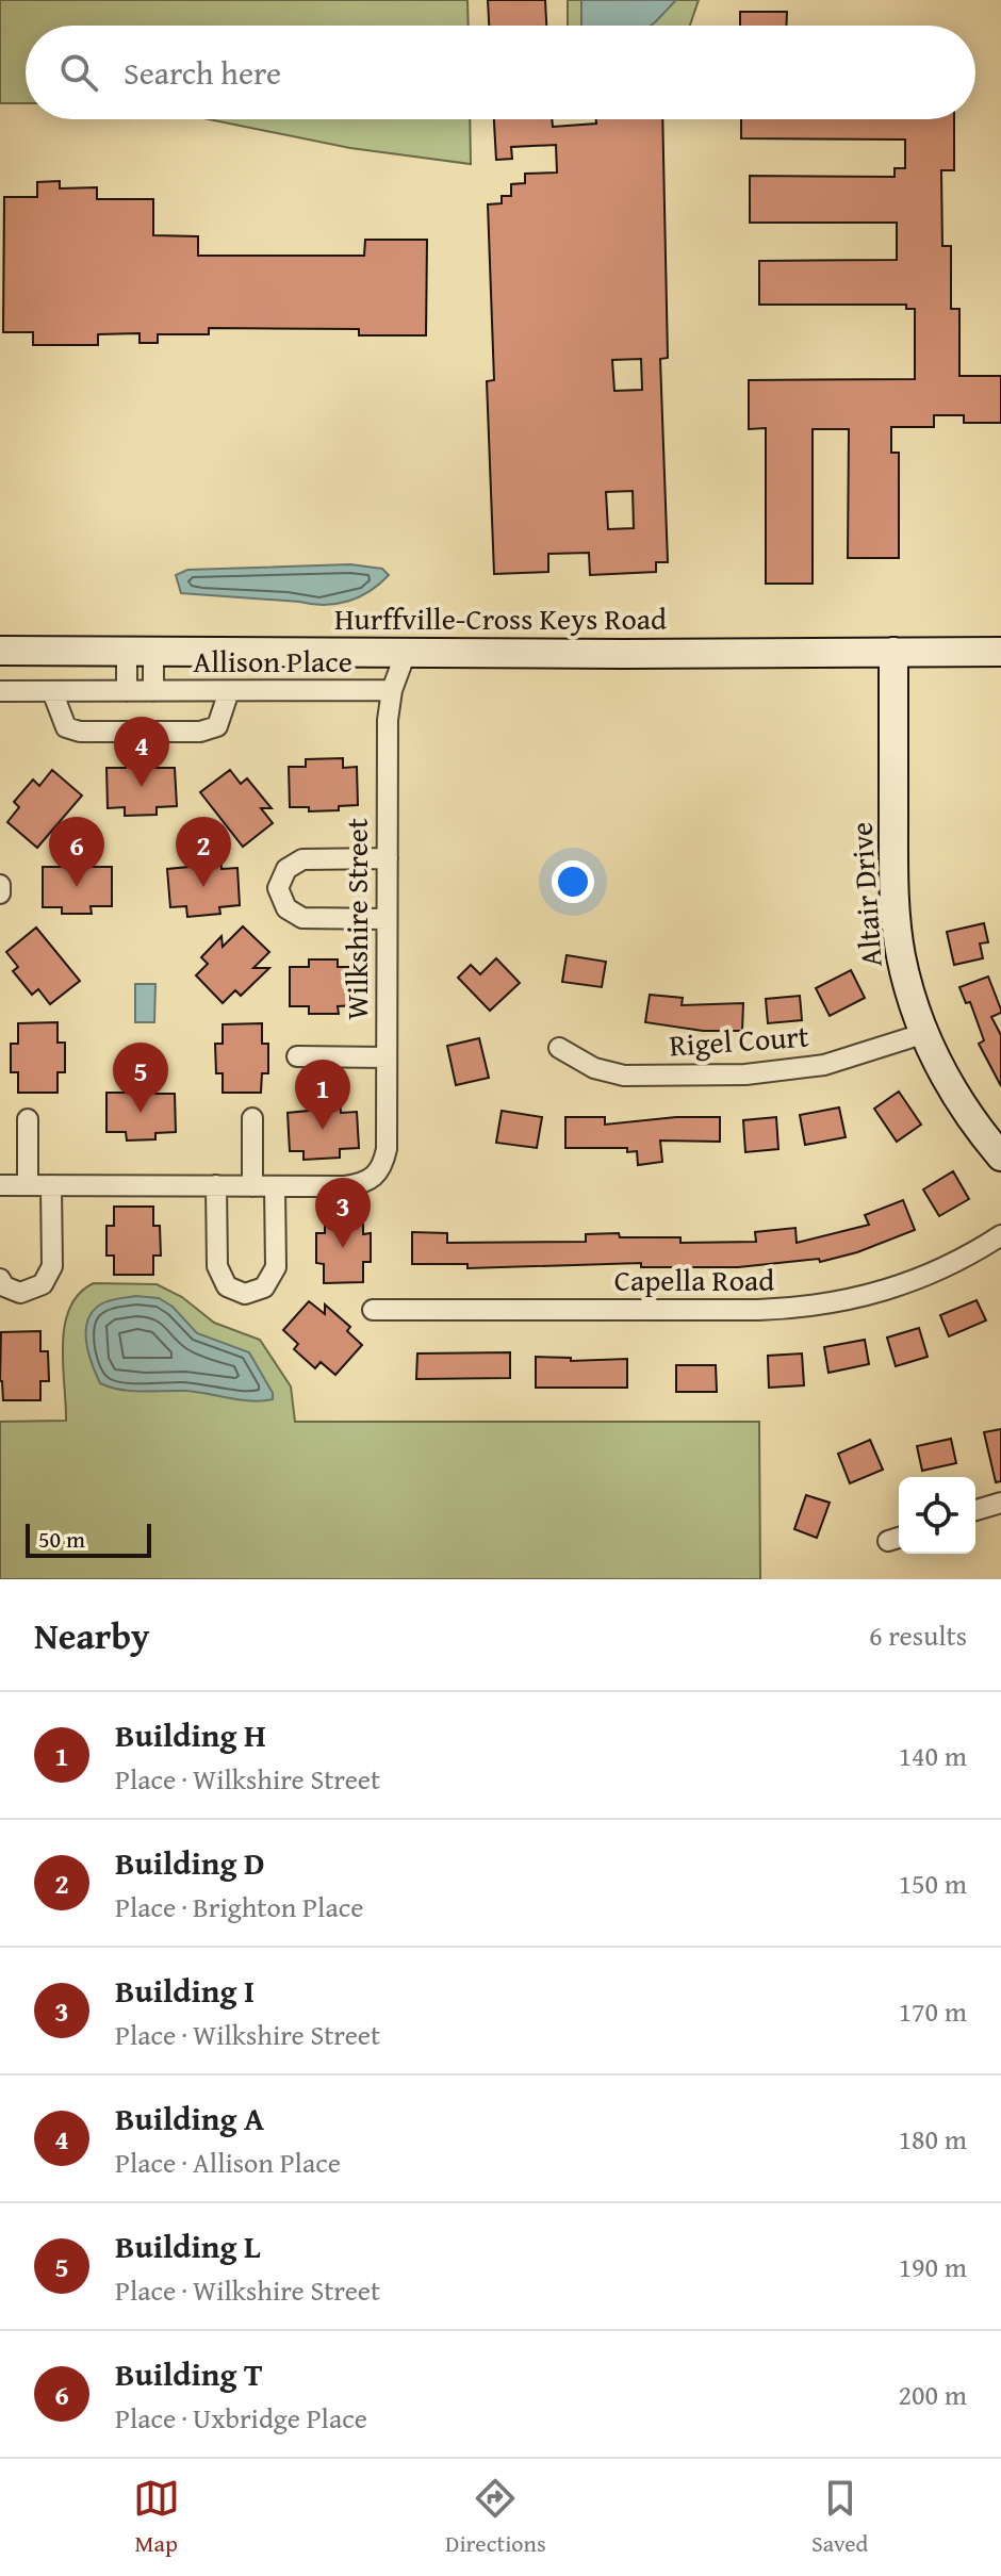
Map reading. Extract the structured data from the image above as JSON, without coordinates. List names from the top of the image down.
{
  "streets": {
    "main road": ["Hurffville-Cross Keys Road", "Altair Drive"],
    "street": [
      "Allison Place",
      "Wilkshire Street",
      "Rigel Court",
      "Capella Road"
    ]
  },
  "crossings": [
    ["Hurffville-Cross Keys Road", "Allison Place"],
    ["Hurffville-Cross Keys Road", "Altair Drive"],
    ["Hurffville-Cross Keys Road", "Wilkshire Street"],
    ["Allison Place", "Wilkshire Street"],
    ["Altair Drive", "Rigel Court"]
  ],
  "scale_bar": "50 m",
  "page": {
    "search": "Search here",
    "pins": [
      "4",
      "2",
      "6",
      "5",
      "1",
      "3"
    ],
    "scale": "50 m",
    "heading": ["Nearby", "6 results"],
    "list": [
      {
        "mark": "1",
        "name": "Building H",
        "note": "Place · Wilkshire Street",
        "value": "140 m"
      },
      {
        "mark": "2",
        "name": "Building D",
        "note": "Place · Brighton Place",
        "value": "150 m"
      },
      {
        "mark": "3",
        "name": "Building I",
        "note": "Place · Wilkshire Street",
        "value": "170 m"
      },
      {
        "mark": "4",
        "name": "Building A",
        "note": "Place · Allison Place",
        "value": "180 m"
      },
      {
        "mark": "5",
        "name": "Building L",
        "note": "Place · Wilkshire Street",
        "value": "190 m"
      },
      {
        "mark": "6",
        "name": "Building T",
        "note": "Place · Uxbridge Place",
        "value": "200 m"
      }
    ],
    "nav": ["Map", "Directions", "Saved"]
  }
}
